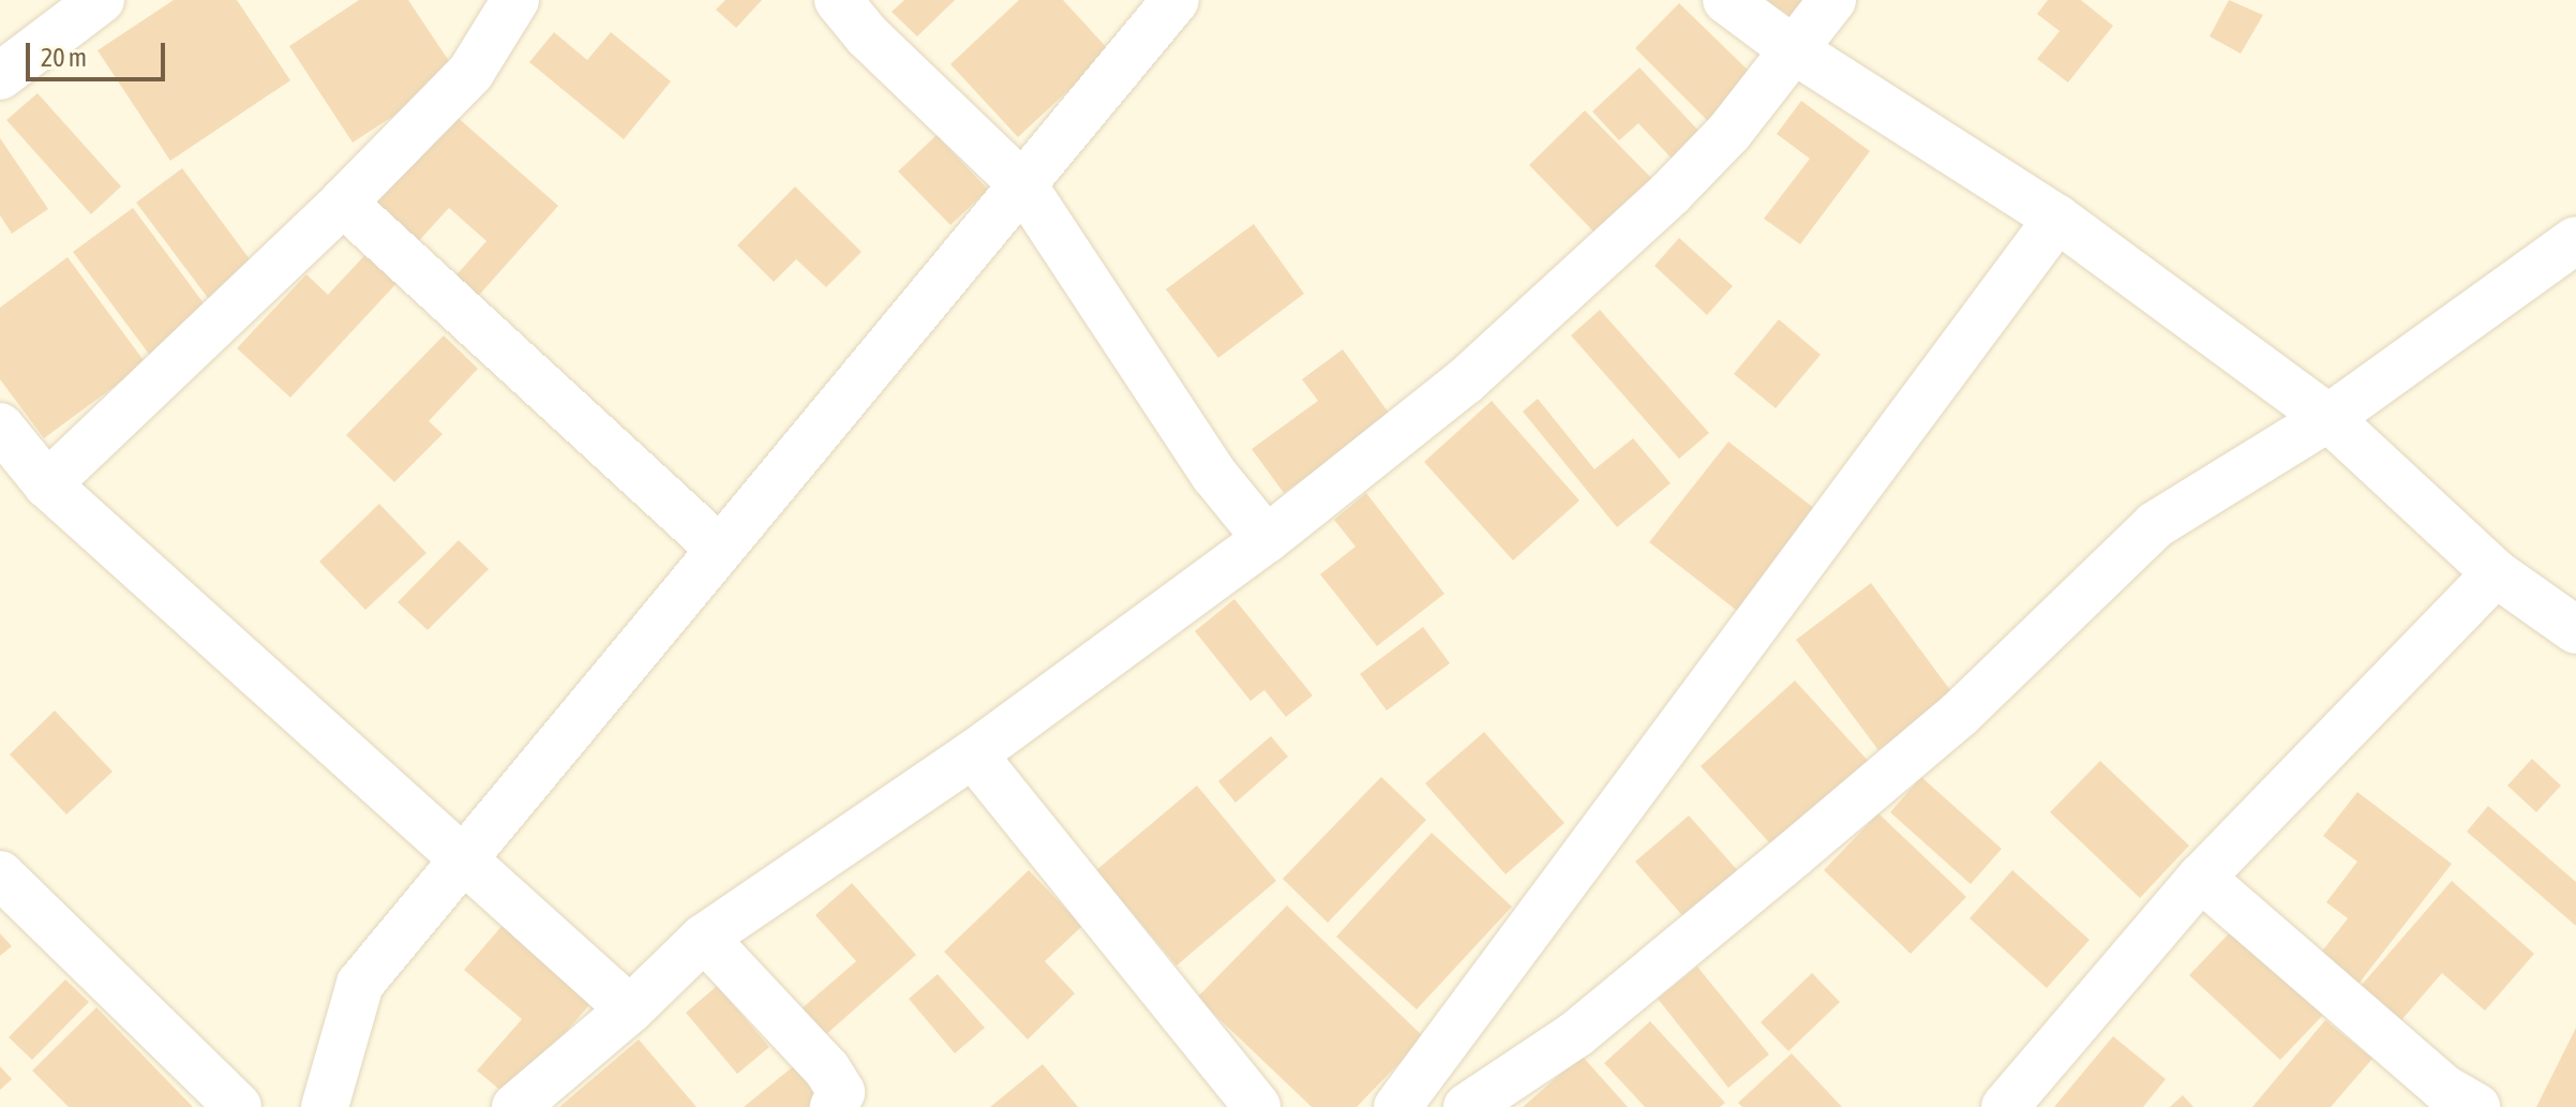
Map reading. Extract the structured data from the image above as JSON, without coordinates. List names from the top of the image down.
{
  "scale_bar": "20 m"
}
